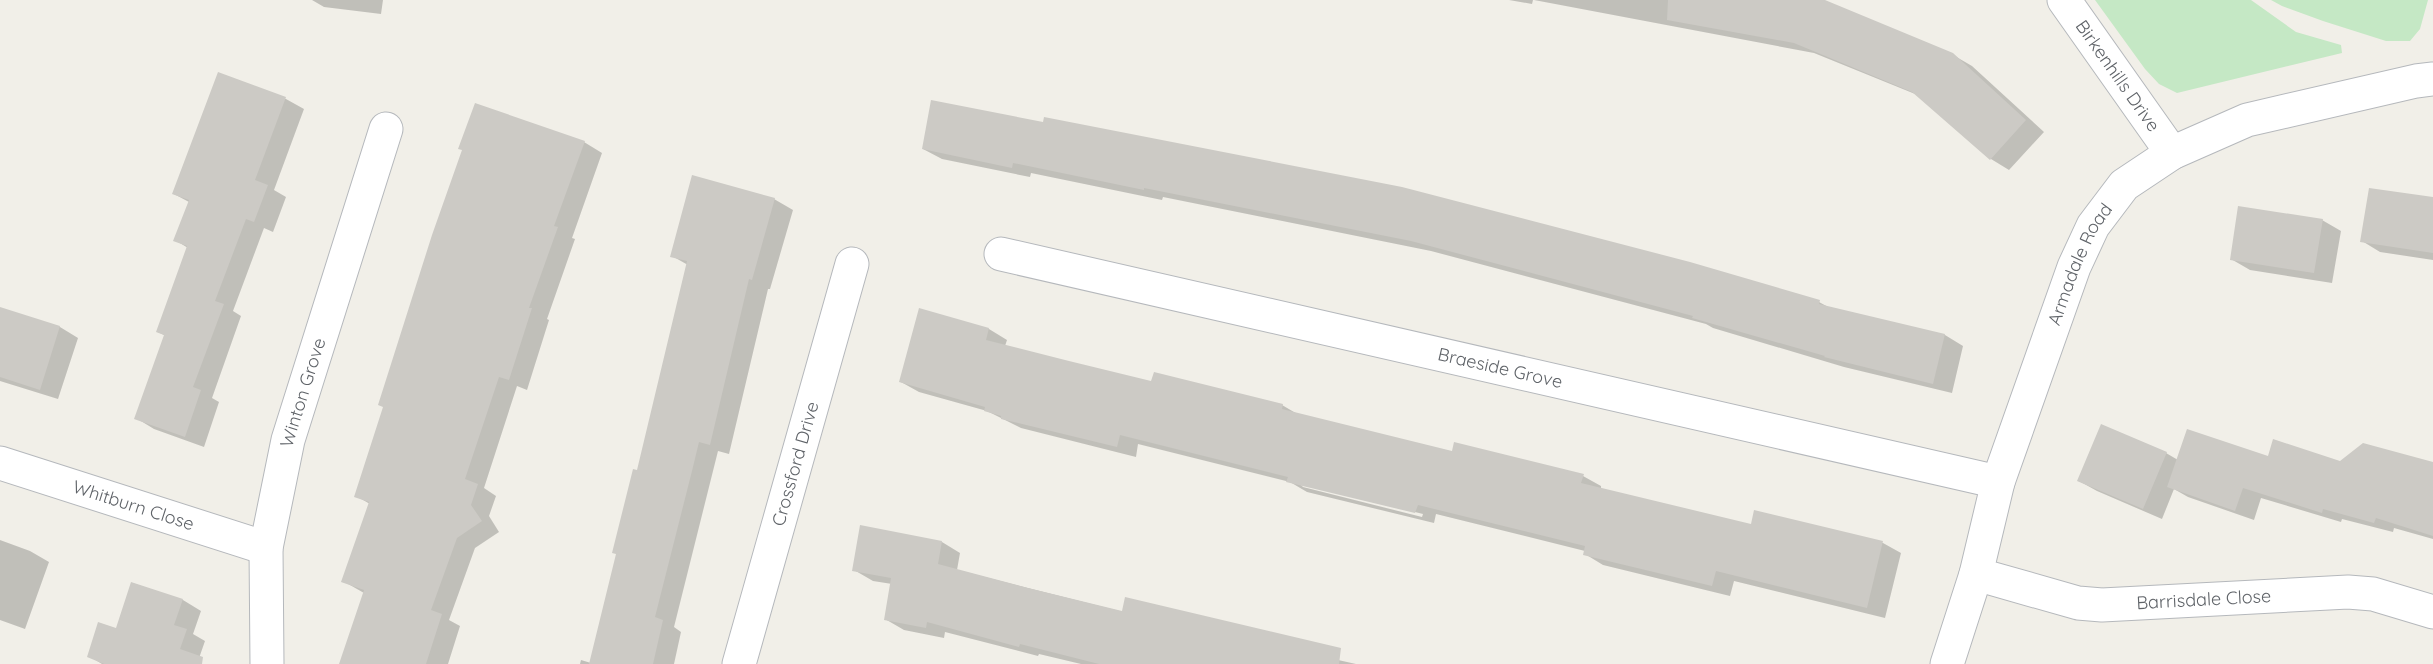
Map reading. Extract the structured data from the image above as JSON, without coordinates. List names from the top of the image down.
{
  "streets": {
    "street": [
      "Birkenhills Drive",
      "Armadale Road",
      "Braeside Grove",
      "Winton Grove",
      "Crossford Drive",
      "Whitburn Close",
      "Barrisdale Close"
    ]
  },
  "crossings": [
    ["Birkenhills Drive", "Armadale Road"],
    ["Armadale Road", "Braeside Grove"],
    ["Armadale Road", "Barrisdale Close"],
    ["Winton Grove", "Whitburn Close"]
  ]
}
